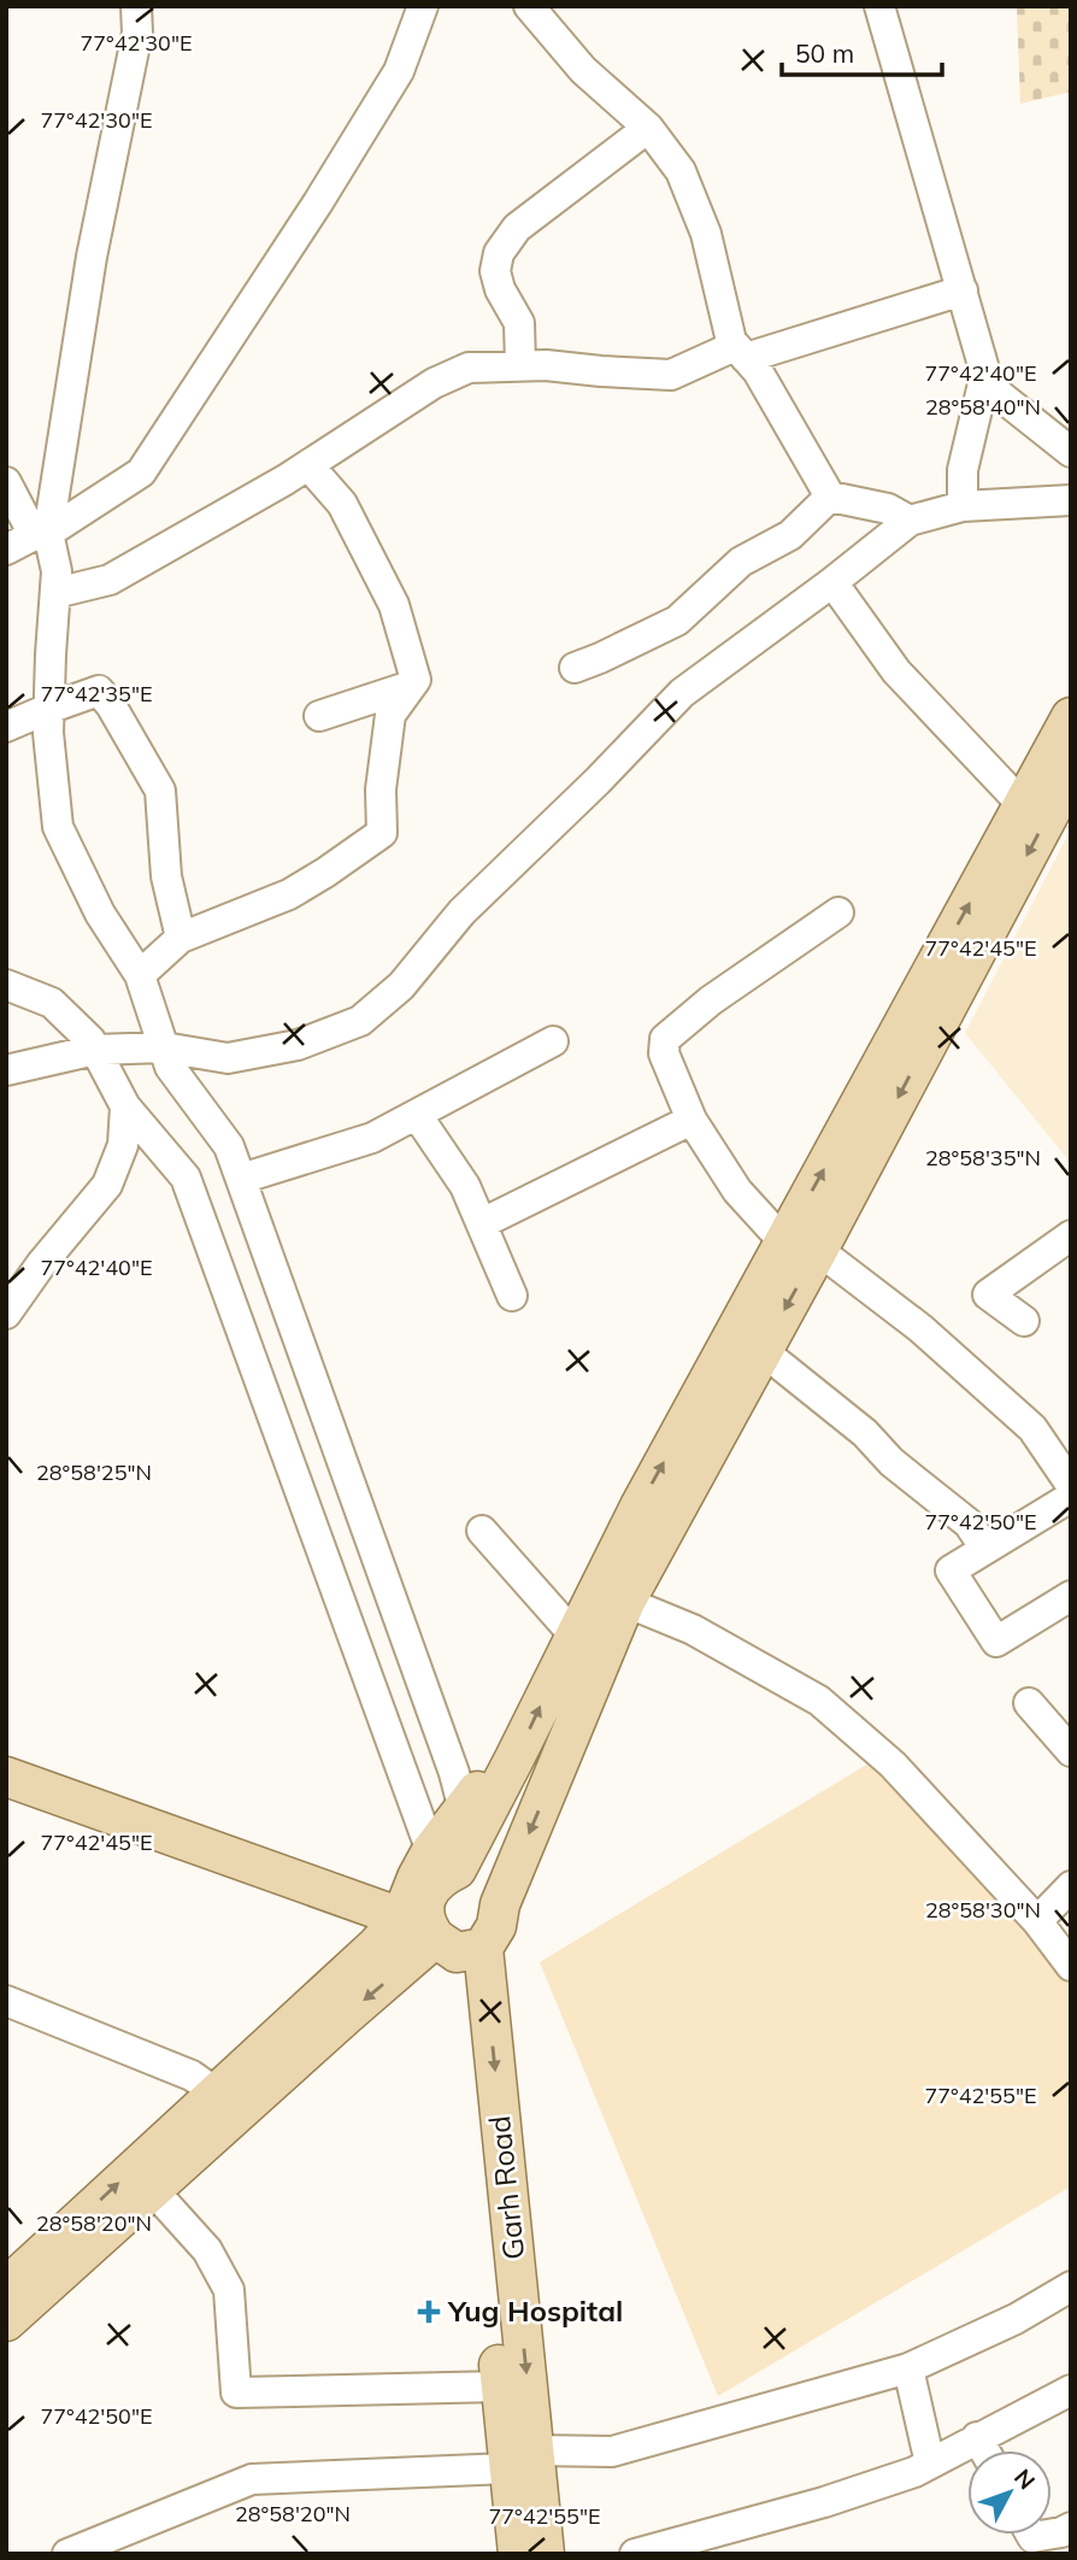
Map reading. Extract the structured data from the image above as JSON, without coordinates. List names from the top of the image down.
{
  "streets": {
    "main road": ["Garh Road"]
  },
  "places": {
    "health": ["Yug Hospital"]
  },
  "scale_bar": "50 m",
  "north": "top right",
  "coordinates": [
    "77°42'30\"E",
    "77°42'40\"E",
    "28°58'40\"N",
    "77°42'35\"E",
    "77°42'45\"E",
    "28°58'35\"N",
    "28°58'25\"N",
    "77°42'50\"E",
    "28°58'30\"N",
    "77°42'55\"E",
    "28°58'20\"N"
  ]
}
